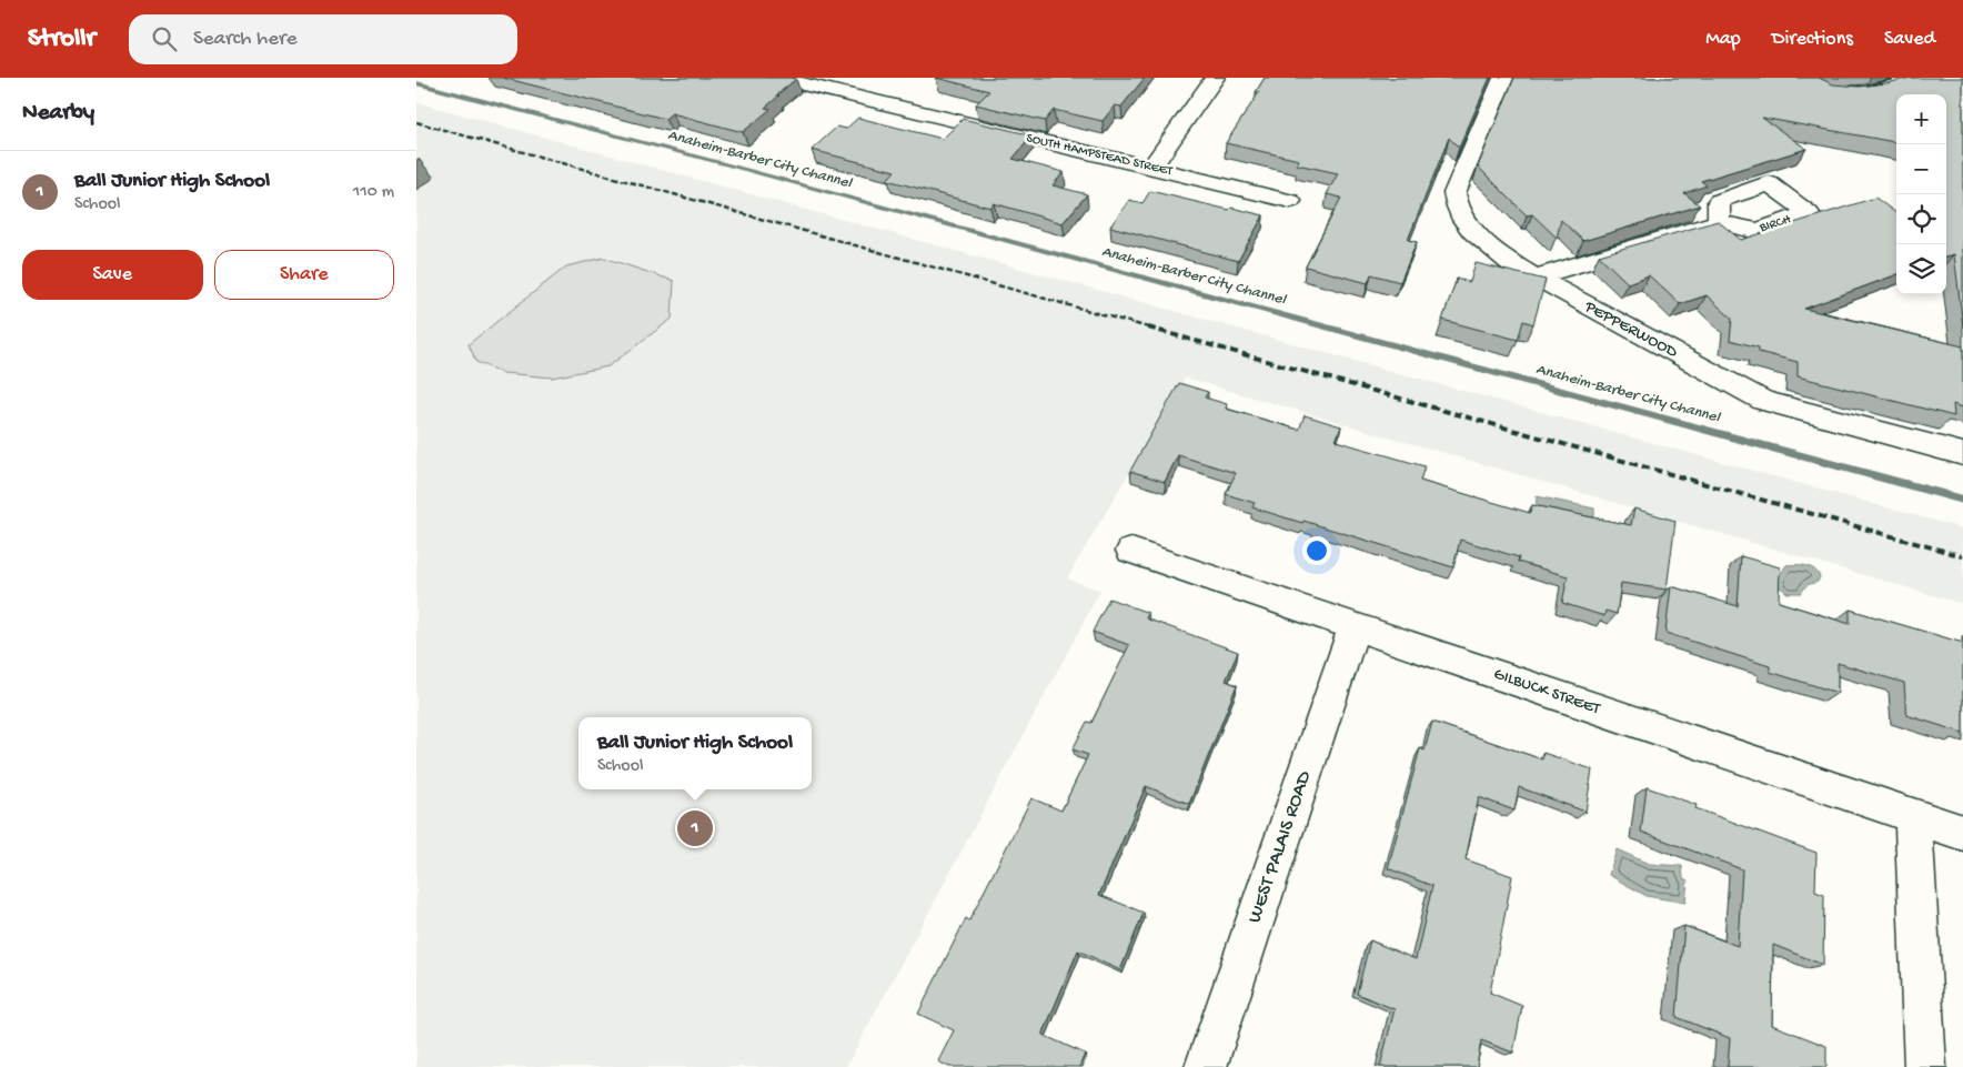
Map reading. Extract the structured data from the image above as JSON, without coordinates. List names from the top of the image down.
{
  "streets": {
    "street": [
      "SOUTH HAMPSTEAD STREET",
      "PEPPERWOOD",
      "GILBUCK STREET",
      "WEST PALAIS ROAD"
    ]
  },
  "crossings": [
    ["GILBUCK STREET", "WEST PALAIS ROAD"]
  ],
  "water": ["Anaheim-Barber City Channel"],
  "page": {
    "header": "Strollr",
    "search": "Search here",
    "nav": ["Map", "Directions", "Saved"],
    "heading": "Nearby",
    "map_buttons": ["+", "−"],
    "list": [
      {
        "mark": "1",
        "name": "Ball Junior High School",
        "note": "School",
        "value": "110 m"
      }
    ],
    "buttons": ["Save", "Share"],
    "popup": ["Ball Junior High School", "School"],
    "pins": "1"
  }
}
